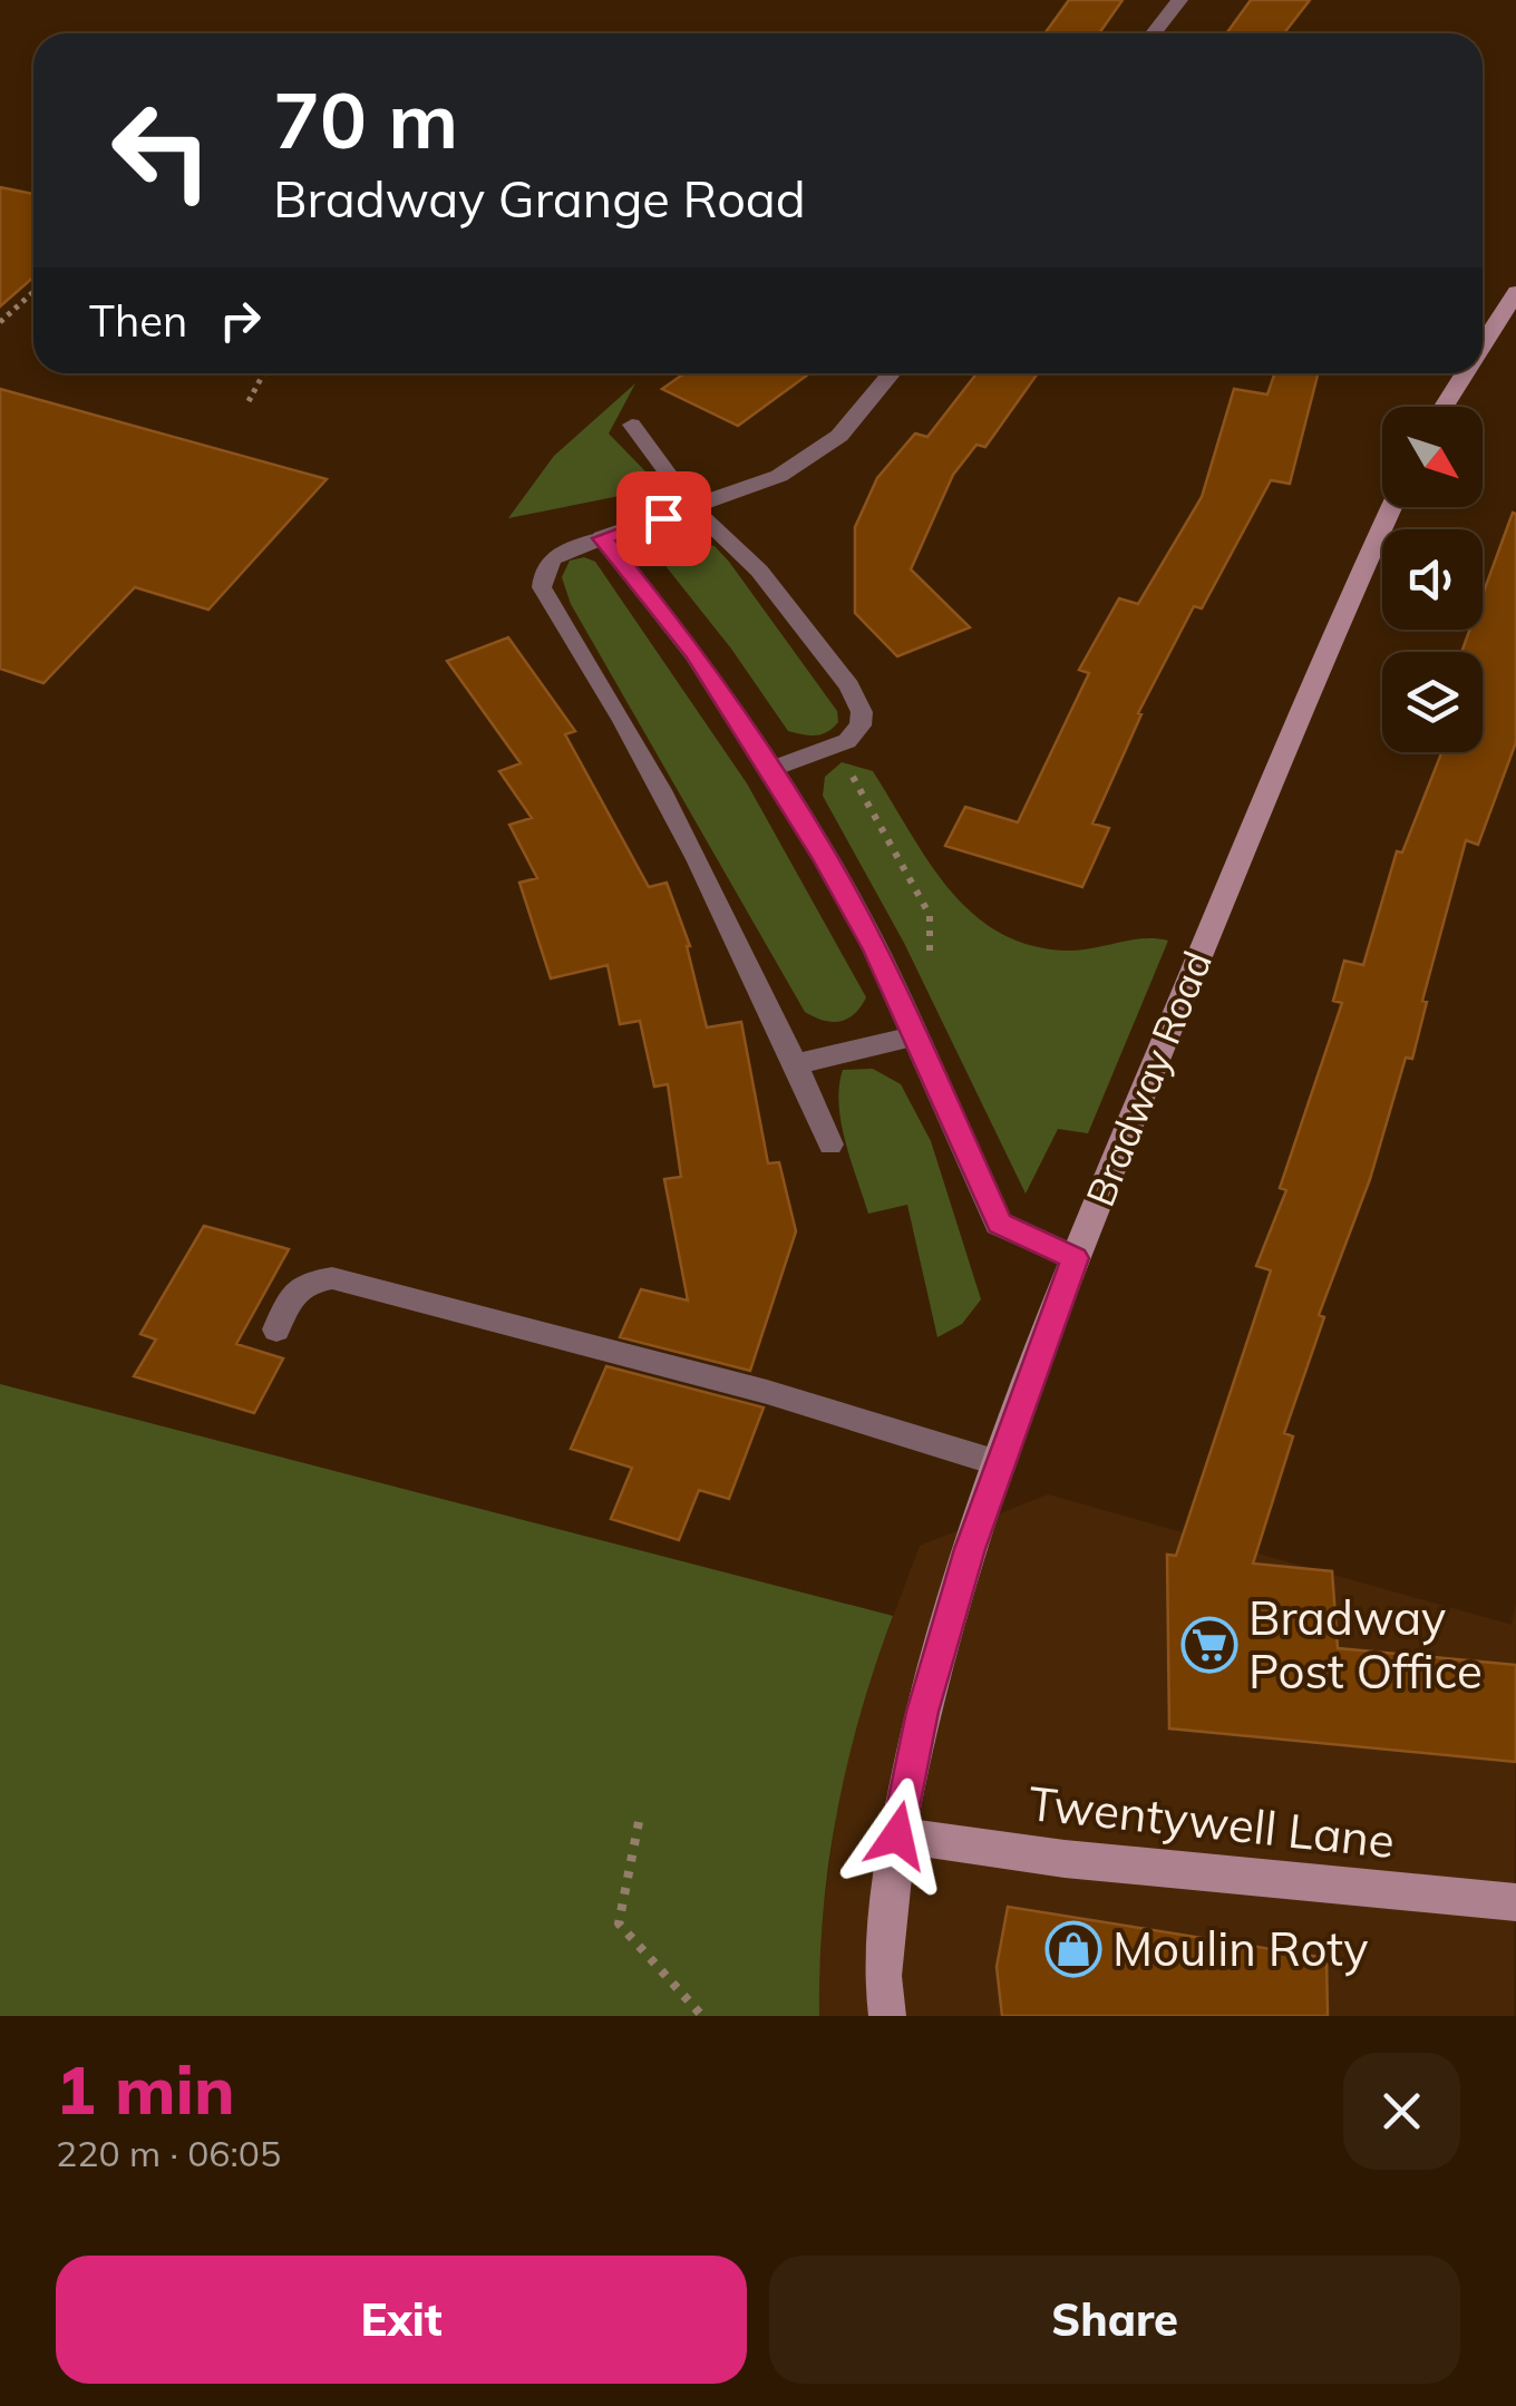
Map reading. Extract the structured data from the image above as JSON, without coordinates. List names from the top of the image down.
{
  "streets": {
    "main road": ["Bradway Road", "Twentywell Lane"]
  },
  "crossings": [
    ["Bradway Road", "Twentywell Lane"]
  ],
  "places": {
    "supermarket": ["Bradway Post Office"],
    "shop": ["Moulin Roty"]
  },
  "north": "bottom right",
  "page": {
    "turn": ["70 m", "Bradway Grange Road"],
    "then": "Then",
    "heading": ["1 min", "220 m · 06:05"],
    "buttons": ["Exit", "Share"]
  }
}
